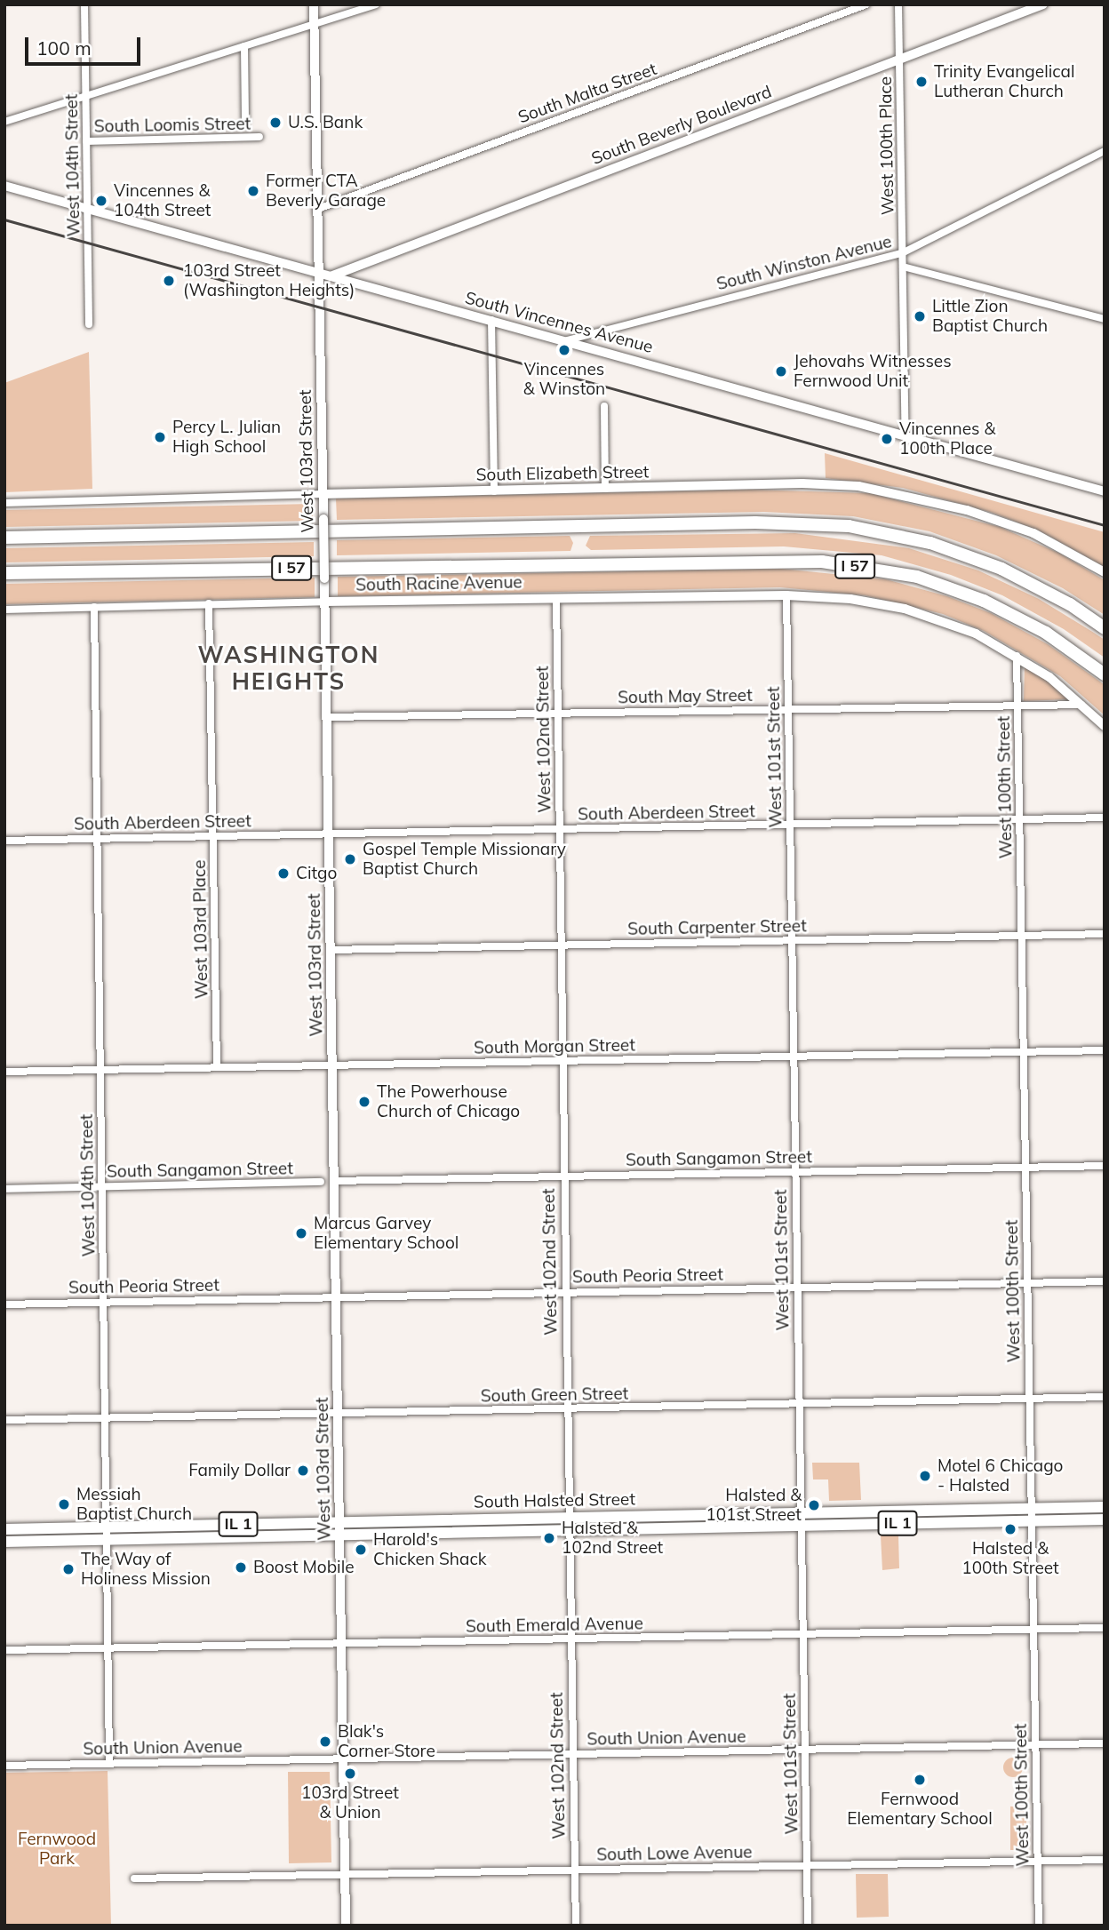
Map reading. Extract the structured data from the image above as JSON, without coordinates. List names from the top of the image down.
{
  "streets": {
    "highway": ["I 57"],
    "main road": [
      "South Beverly Boulevard",
      "South Vincennes Avenue",
      "West 103rd Street",
      "South Halsted Street",
      "IL 1"
    ],
    "street": [
      "South Malta Street",
      "South Loomis Street",
      "West 100th Place",
      "West 104th Street",
      "South Winston Avenue",
      "South Elizabeth Street",
      "South Racine Avenue",
      "South May Street",
      "West 102nd Street",
      "West 101st Street",
      "West 100th Street",
      "South Aberdeen Street",
      "South Carpenter Street",
      "West 103rd Place",
      "South Morgan Street",
      "South Sangamon Street",
      "South Peoria Street",
      "South Green Street",
      "South Emerald Avenue",
      "South Union Avenue",
      "South Lowe Avenue"
    ]
  },
  "crossings": [
    ["South Malta Street", "West 103rd Street"],
    ["South Loomis Street", "West 104th Street"],
    ["South Beverly Boulevard", "West 100th Place"],
    ["South Beverly Boulevard", "South Vincennes Avenue"],
    ["West 100th Place", "South Winston Avenue"],
    ["West 100th Place", "South Vincennes Avenue"],
    ["West 104th Street", "South Vincennes Avenue"],
    ["West 104th Street", "South Racine Avenue"],
    ["West 104th Street", "South Aberdeen Street"],
    ["West 104th Street", "South Morgan Street"],
    ["West 104th Street", "South Sangamon Street"],
    ["West 104th Street", "South Peoria Street"],
    ["West 104th Street", "South Green Street"],
    ["West 104th Street", "South Halsted Street"],
    ["West 104th Street", "South Emerald Avenue"],
    ["West 104th Street", "South Union Avenue"],
    ["South Winston Avenue", "South Vincennes Avenue"],
    ["South Vincennes Avenue", "West 103rd Street"],
    ["West 103rd Street", "South Elizabeth Street"],
    ["West 103rd Street", "South Racine Avenue"],
    ["West 103rd Street", "South May Street"],
    ["West 103rd Street", "South Aberdeen Street"],
    ["West 103rd Street", "South Carpenter Street"],
    ["West 103rd Street", "South Morgan Street"],
    ["West 103rd Street", "South Sangamon Street"],
    ["West 103rd Street", "South Peoria Street"],
    ["West 103rd Street", "South Green Street"],
    ["West 103rd Street", "South Halsted Street"],
    ["West 103rd Street", "South Emerald Avenue"],
    ["West 103rd Street", "South Union Avenue"],
    ["West 103rd Street", "South Lowe Avenue"],
    ["South Racine Avenue", "South May Street"],
    ["South Racine Avenue", "West 102nd Street"],
    ["South Racine Avenue", "West 101st Street"],
    ["South Racine Avenue", "West 100th Street"],
    ["South Racine Avenue", "West 103rd Place"],
    ["South May Street", "West 102nd Street"],
    ["South May Street", "West 101st Street"],
    ["South May Street", "West 100th Street"],
    ["West 102nd Street", "South Aberdeen Street"],
    ["West 102nd Street", "South Carpenter Street"],
    ["West 102nd Street", "South Morgan Street"],
    ["West 102nd Street", "South Sangamon Street"],
    ["West 102nd Street", "South Peoria Street"],
    ["West 102nd Street", "South Green Street"],
    ["West 102nd Street", "South Halsted Street"],
    ["West 102nd Street", "South Emerald Avenue"],
    ["West 102nd Street", "South Union Avenue"],
    ["West 102nd Street", "South Lowe Avenue"],
    ["West 101st Street", "South Aberdeen Street"],
    ["West 101st Street", "South Carpenter Street"],
    ["West 101st Street", "South Morgan Street"],
    ["West 101st Street", "South Sangamon Street"],
    ["West 101st Street", "South Peoria Street"],
    ["West 101st Street", "South Green Street"],
    ["West 101st Street", "South Halsted Street"],
    ["West 101st Street", "South Emerald Avenue"],
    ["West 101st Street", "South Union Avenue"],
    ["West 101st Street", "South Lowe Avenue"],
    ["West 100th Street", "South Aberdeen Street"],
    ["West 100th Street", "South Carpenter Street"],
    ["West 100th Street", "South Morgan Street"],
    ["West 100th Street", "South Sangamon Street"],
    ["West 100th Street", "South Peoria Street"],
    ["West 100th Street", "South Green Street"],
    ["West 100th Street", "South Halsted Street"],
    ["West 100th Street", "South Emerald Avenue"],
    ["West 100th Street", "South Union Avenue"],
    ["West 100th Street", "South Lowe Avenue"],
    ["South Aberdeen Street", "West 103rd Place"],
    ["West 103rd Place", "South Morgan Street"]
  ],
  "districts": ["WASHINGTON HEIGHTS"],
  "parks": ["Fernwood Park"],
  "places": [
    "Trinity Evangelical Lutheran Church",
    "U.S. Bank",
    "Former CTA Beverly Garage",
    "Vincennes & 104th Street",
    "103rd Street (Washington Heights)",
    "Little Zion Baptist Church",
    "Vincennes & Winston",
    "Jehovahs Witnesses Fernwood Unit",
    "Percy L. Julian High School",
    "Vincennes & 100th Place",
    "Gospel Temple Missionary Baptist Church",
    "Citgo",
    "The Powerhouse Church of Chicago",
    "Marcus Garvey Elementary School",
    "Family Dollar",
    "Motel 6 Chicago - Halsted",
    "Messiah Baptist Church",
    "Halsted & 101st Street",
    "Halsted & 100th Street",
    "Halsted & 102nd Street",
    "Harold's Chicken Shack",
    "Boost Mobile",
    "The Way of Holiness Mission",
    "Blak's Corner Store",
    "103rd Street & Union",
    "Fernwood Elementary School"
  ],
  "scale_bar": "100 m"
}
